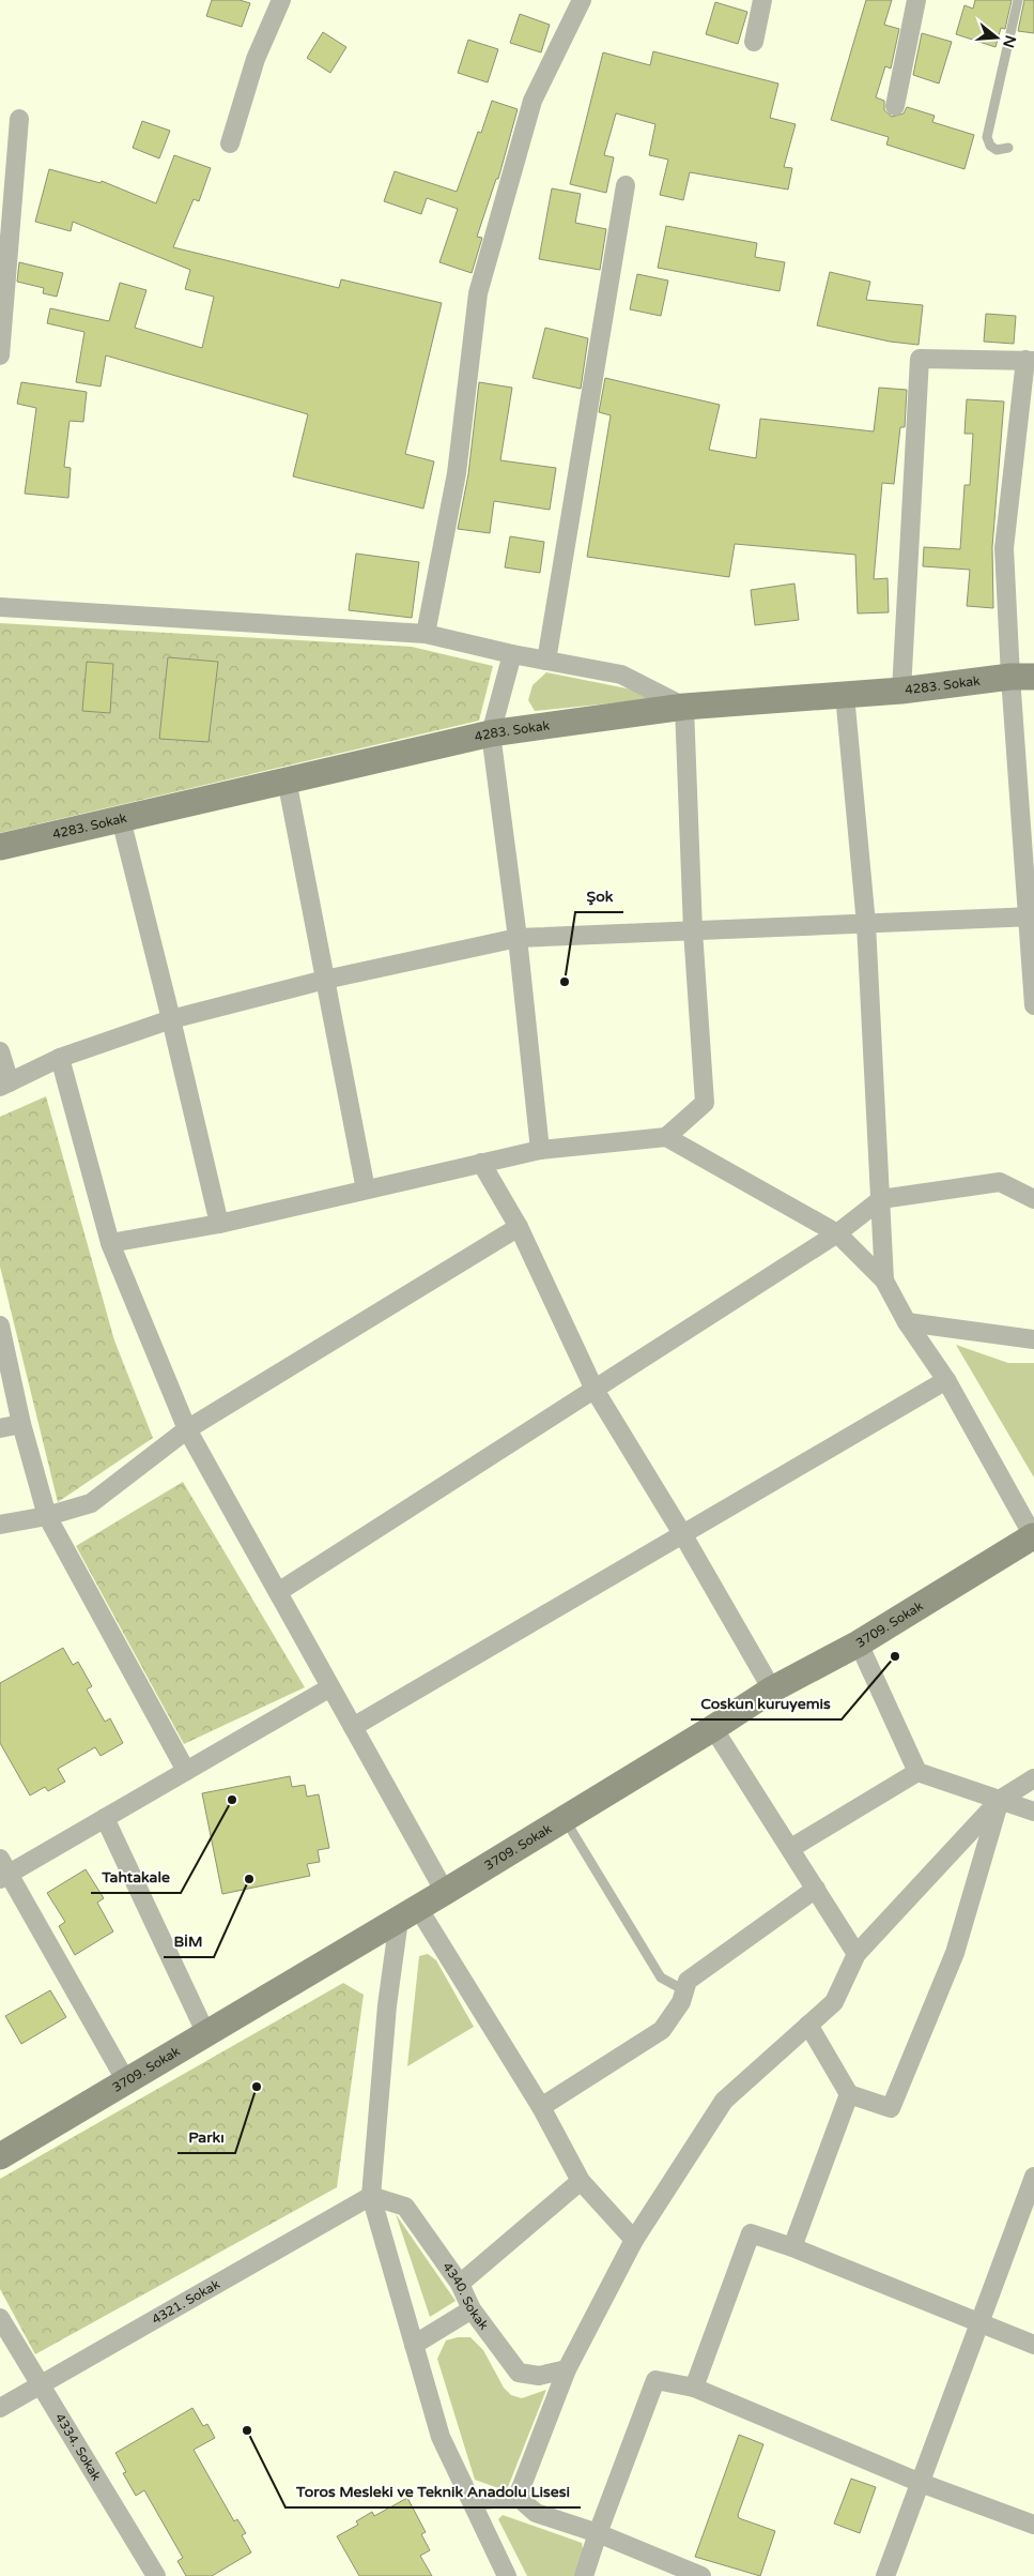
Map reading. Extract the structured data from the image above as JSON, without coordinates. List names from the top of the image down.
{
  "streets": {
    "street": [
      "4283. Sokak",
      "3709. Sokak",
      "4340. Sokak",
      "4321. Sokak",
      "4334. Sokak"
    ]
  },
  "crossings": [
    ["4340. Sokak", "4321. Sokak"],
    ["4321. Sokak", "4334. Sokak"]
  ],
  "places": [
    "Şok",
    "Coskun kuruyemis",
    "Tahtakale",
    "BİM",
    "Parkı",
    "Toros Mesleki ve Teknik Anadolu Lisesi"
  ],
  "north": "right"
}
